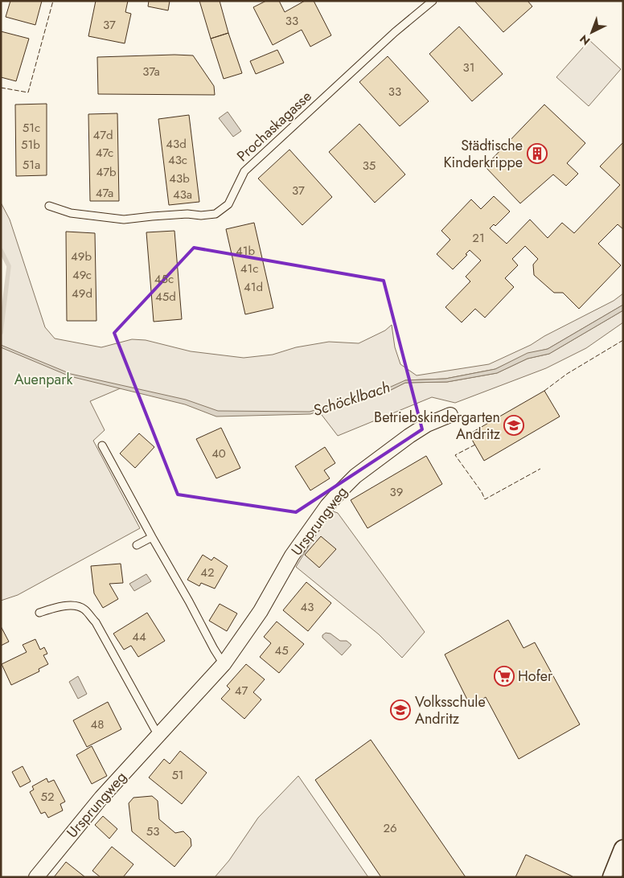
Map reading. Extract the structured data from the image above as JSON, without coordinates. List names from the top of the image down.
{
  "streets": {
    "street": ["Ursprungweg"],
    "lane": ["Prochaskagasse"]
  },
  "water": ["Schöcklbach"],
  "parks": ["Auenpark"],
  "places": {
    "building": ["Städtische Kinderkrippe"],
    "school or university": ["Betriebskindergarten Andritz", "Volksschule Andritz"],
    "supermarket": ["Hofer"]
  },
  "house_numbers": [
    "33",
    "37",
    "31",
    "37a",
    "33",
    "51c",
    "47d",
    "43d",
    "51b",
    "47c",
    "43c",
    "51a",
    "35",
    "47b",
    "43b",
    "37",
    "47a",
    "43a",
    "21",
    "41b",
    "49b",
    "41c",
    "49c",
    "45c",
    "41d",
    "49d",
    "45d",
    "40",
    "39",
    "42",
    "43",
    "44",
    "45",
    "47",
    "48",
    "51",
    "52",
    "26",
    "53"
  ],
  "north": "bottom left"
}
